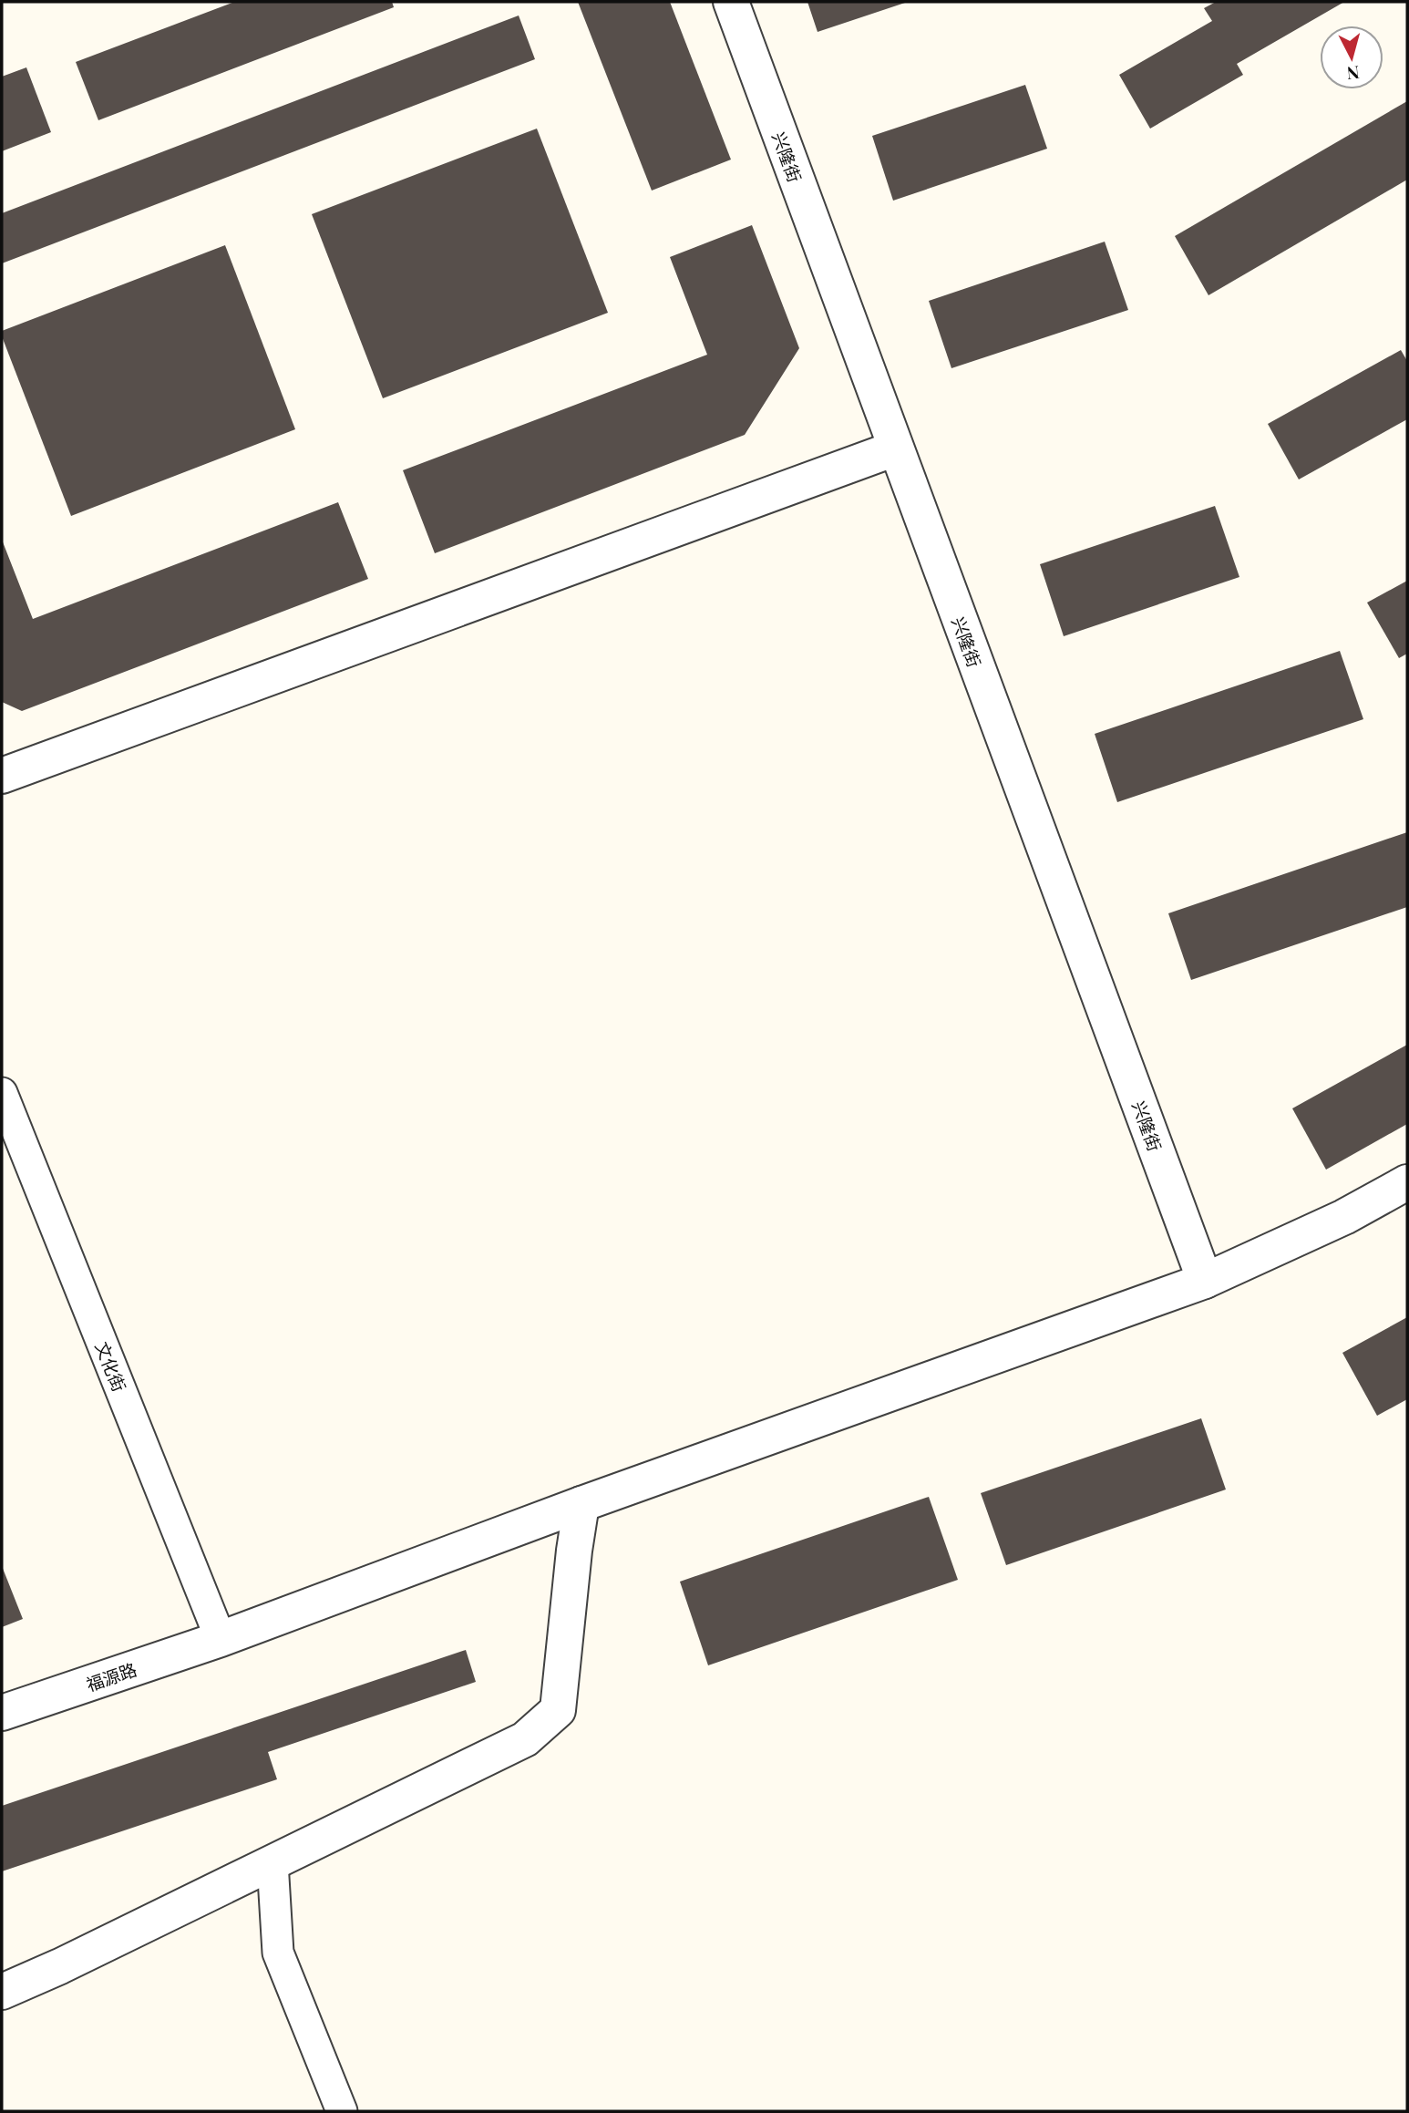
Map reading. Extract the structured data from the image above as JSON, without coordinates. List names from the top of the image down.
{
  "streets": {
    "street": ["兴隆街", "文化街", "福源路"]
  },
  "crossings": [
    ["兴隆街", "福源路"],
    ["文化街", "福源路"]
  ],
  "north": "bottom"
}
